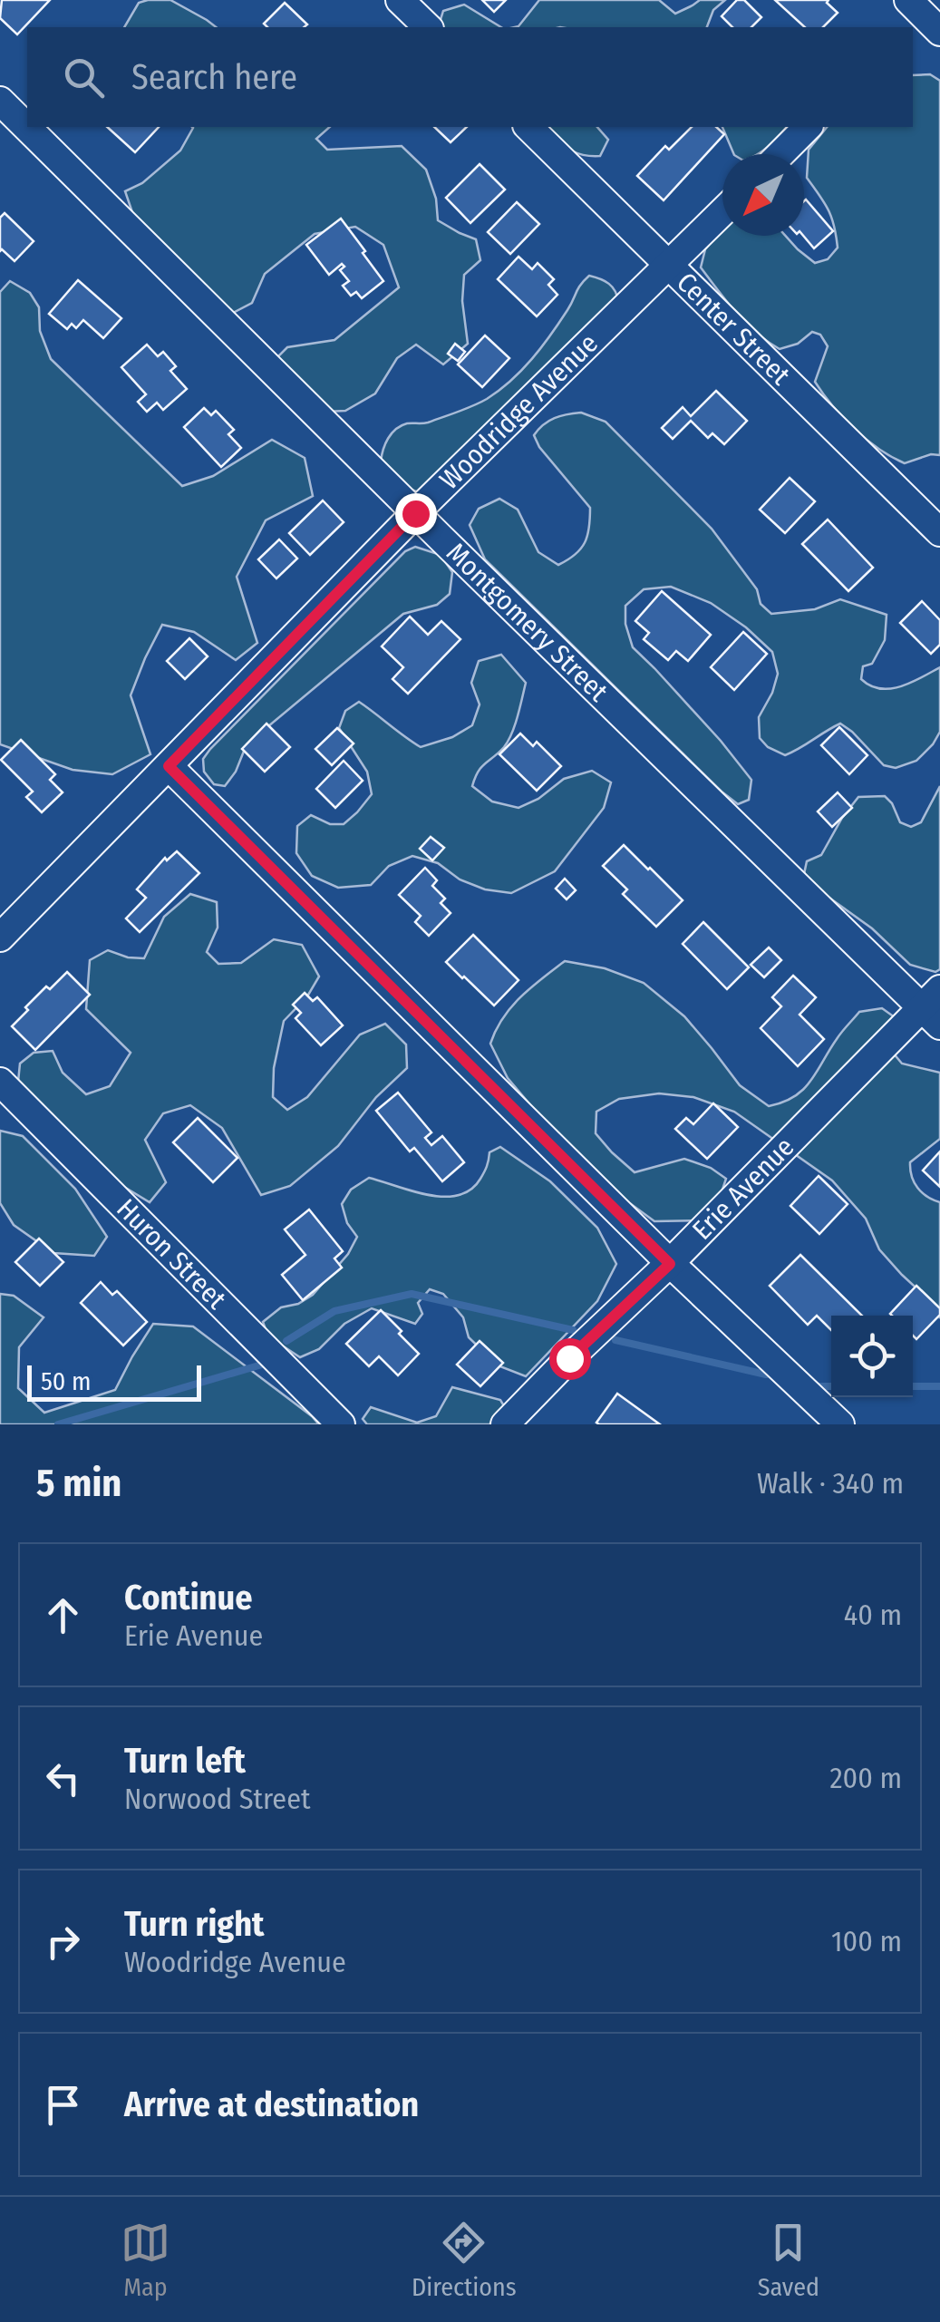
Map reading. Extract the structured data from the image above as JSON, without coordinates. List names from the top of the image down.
{
  "streets": {
    "street": [
      "Center Street",
      "Woodridge Avenue",
      "Montgomery Street",
      "Erie Avenue",
      "Huron Street"
    ]
  },
  "crossings": [
    ["Center Street", "Woodridge Avenue"],
    ["Woodridge Avenue", "Montgomery Street"],
    ["Montgomery Street", "Erie Avenue"]
  ],
  "scale_bar": "50 m",
  "north": "bottom left",
  "page": {
    "search": "Search here",
    "scale": "50 m",
    "heading": ["5 min", "Walk · 340 m"],
    "list": [
      ["Continue", "Erie Avenue", "40 m"],
      ["Turn left", "Norwood Street", "200 m"],
      ["Turn right", "Woodridge Avenue", "100 m"],
      "Arrive at destination"
    ],
    "nav": ["Map", "Directions", "Saved"]
  }
}
